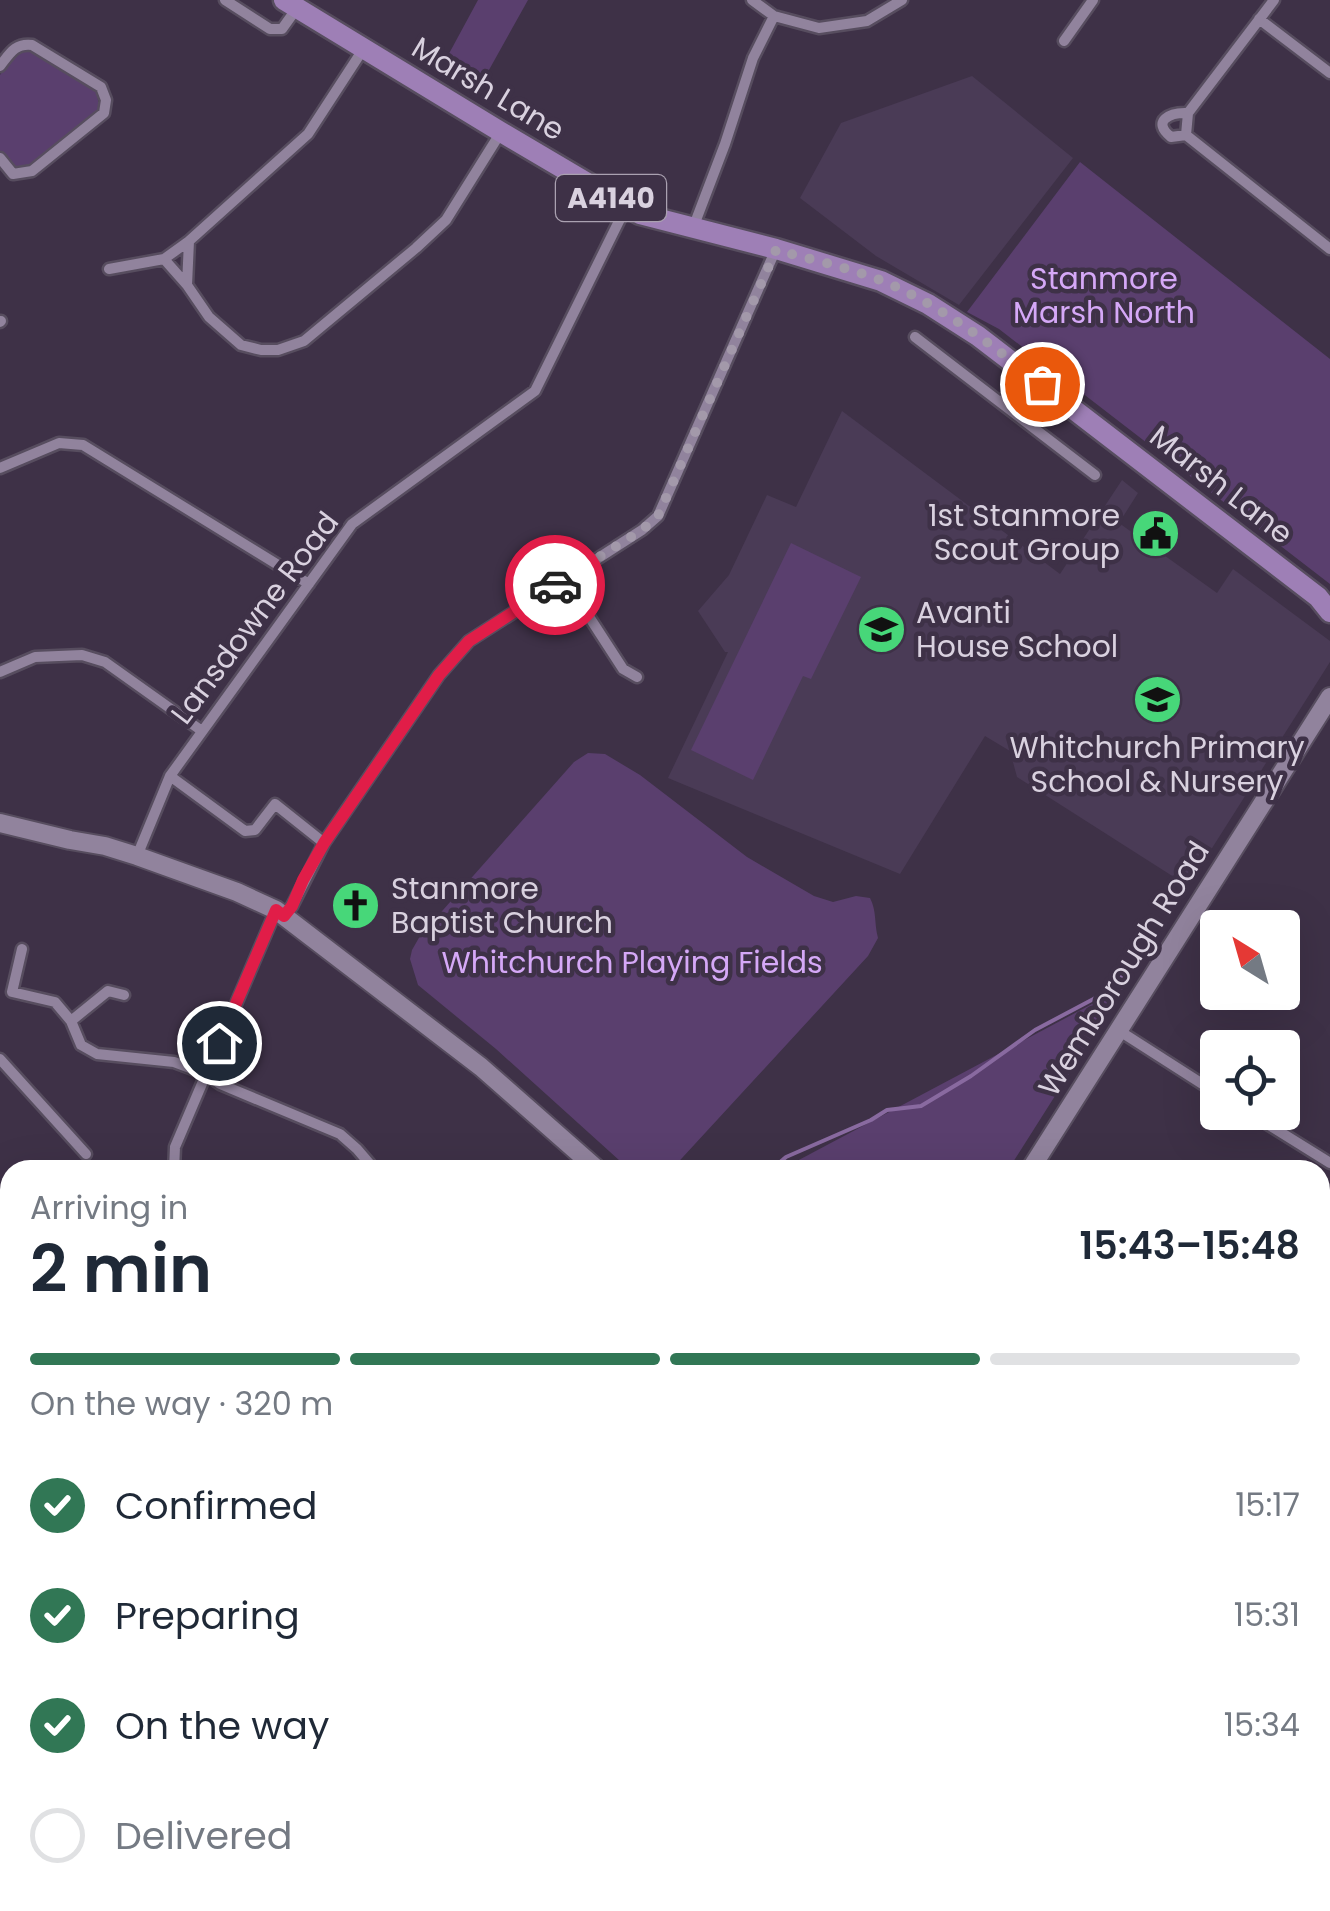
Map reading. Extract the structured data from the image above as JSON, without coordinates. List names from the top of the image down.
{
  "streets": {
    "main road": ["Marsh Lane", "A4140"],
    "street": ["Lansdowne Road", "Wemborough Road"]
  },
  "crossings": [
    ["Marsh Lane", "Lansdowne Road"]
  ],
  "parks": ["Stanmore Marsh North", "Whitchurch Playing Fields"],
  "places": {
    "public building": ["1st Stanmore Scout Group"],
    "school or university": ["Avanti House School", "Whitchurch Primary School & Nursery"],
    "church": ["Stanmore Baptist Church"]
  },
  "north": "top left",
  "page": {
    "heading": ["2 min", "Arriving in", "15:43–15:48"],
    "bar": "On the way · 320 m",
    "list": [
      ["Confirmed", "15:17"],
      ["Preparing", "15:31"],
      ["On the way", "15:34"],
      "Delivered"
    ]
  }
}
